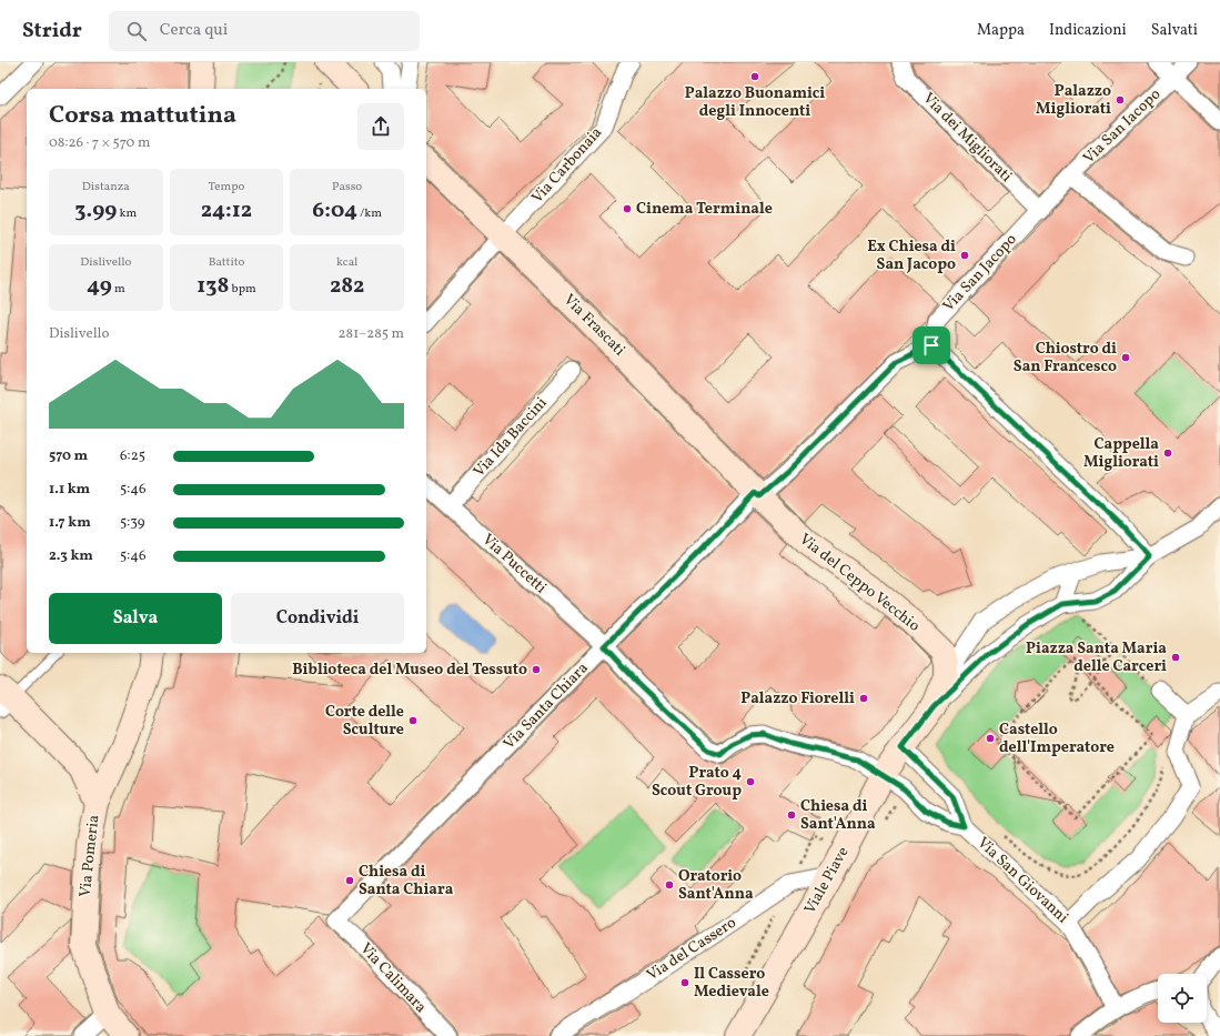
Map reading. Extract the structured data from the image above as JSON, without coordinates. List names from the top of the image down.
{
  "streets": {
    "street": [
      "Via San Iacopo",
      "Via dei Migliorati",
      "Via Carbonaia",
      "Via San Jacopo",
      "Via Frascati",
      "Via Ida Baccini",
      "Via Puccetti",
      "Via del Ceppo Vecchio",
      "Via Santa Chiara",
      "Via Pomeria",
      "Viale Piave",
      "Via San Giovanni",
      "Via del Cassero",
      "Via Calimara"
    ]
  },
  "crossings": [
    ["Via San Iacopo", "Via San Jacopo"],
    ["Via dei Migliorati", "Via San Jacopo"],
    ["Via Carbonaia", "Via Frascati"],
    ["Via Frascati", "Via del Ceppo Vecchio"],
    ["Via Frascati", "Via Santa Chiara"],
    ["Via Ida Baccini", "Via Puccetti"],
    ["Via Puccetti", "Via Santa Chiara"],
    ["Via Puccetti", "Viale Piave"],
    ["Via Puccetti", "Via San Giovanni"],
    ["Via del Ceppo Vecchio", "Via Santa Chiara"],
    ["Via del Ceppo Vecchio", "Viale Piave"],
    ["Via Santa Chiara", "Via Calimara"],
    ["Viale Piave", "Via San Giovanni"],
    ["Viale Piave", "Via del Cassero"]
  ],
  "places": [
    "Palazzo Buonamici degli Innocenti",
    "Palazzo Migliorati",
    "Cinema Terminale",
    "Ex Chiesa di San Jacopo",
    "Chiostro di San Francesco",
    "Cappella Migliorati",
    "Piazza Santa Maria delle Carceri",
    "Biblioteca del Museo del Tessuto",
    "Palazzo Fiorelli",
    "Corte delle Sculture",
    "Castello dell'Imperatore",
    "Prato 4 Scout Group",
    "Chiesa di Sant'Anna",
    "Chiesa di Santa Chiara",
    "Oratorio Sant'Anna",
    "Il Cassero Medievale"
  ],
  "page": {
    "header": "Stridr",
    "search": "Cerca qui",
    "nav": ["Mappa", "Indicazioni", "Salvati"],
    "heading": ["Corsa mattutina", "08:26 · 7 × 570 m"],
    "stats": [
      ["Distanza", "3.99 km"],
      ["Tempo", "24:12"],
      ["Passo", "6:04 /km"],
      ["Dislivello", "49 m"],
      ["Battito", "138 bpm"],
      ["kcal", "282"]
    ],
    "chart": ["Dislivello", "281–285 m"],
    "list": [
      {
        "name": "570 m",
        "note": "6:25"
      },
      {
        "name": "1.1 km",
        "note": "5:46"
      },
      {
        "name": "1.7 km",
        "note": "5:39"
      },
      {
        "name": "2.3 km",
        "note": "5:46"
      }
    ],
    "buttons": ["Salva", "Condividi"]
  }
}
